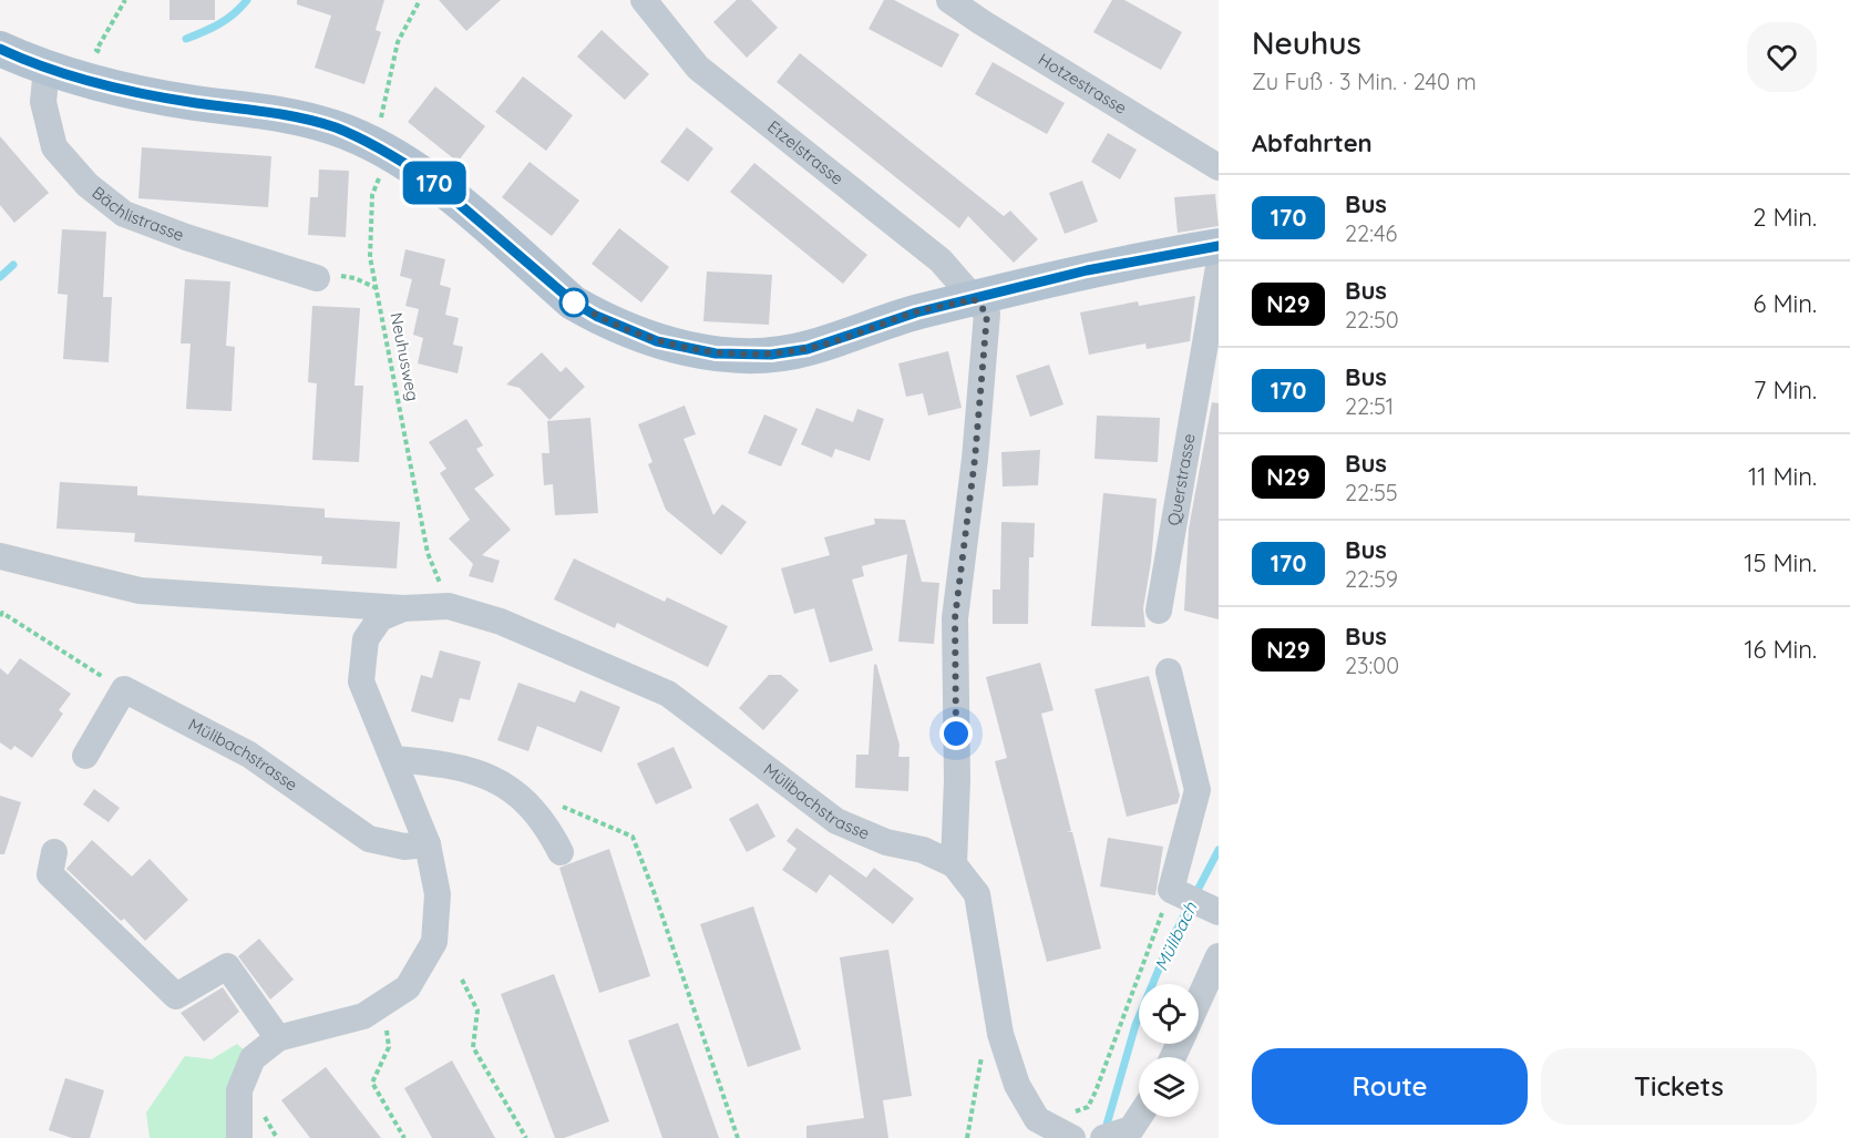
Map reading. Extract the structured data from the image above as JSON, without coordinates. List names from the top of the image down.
{
  "streets": {
    "street": [
      "Hotzestrasse",
      "Etzelstrasse",
      "Bächlistrasse",
      "Querstrasse",
      "Mülibachstrasse"
    ],
    "path": ["Neuhusweg"]
  },
  "crossings": [
    ["Etzelstrasse", "Mülibachstrasse"],
    ["Neuhusweg", "Mülibachstrasse"]
  ],
  "water": ["Mülibach"],
  "lines": ["bus line 170"],
  "page": {
    "on_map": "170",
    "heading": [
      ["Neuhus", "Zu Fuß · 3 Min. · 240 m"],
      "Abfahrten"
    ],
    "list": [
      {
        "mark": "170",
        "name": "Bus",
        "note": "22:46",
        "value": "2 Min."
      },
      {
        "mark": "N29",
        "name": "Bus",
        "note": "22:50",
        "value": "6 Min."
      },
      {
        "mark": "170",
        "name": "Bus",
        "note": "22:51",
        "value": "7 Min."
      },
      {
        "mark": "N29",
        "name": "Bus",
        "note": "22:55",
        "value": "11 Min."
      },
      {
        "mark": "170",
        "name": "Bus",
        "note": "22:59",
        "value": "15 Min."
      },
      {
        "mark": "N29",
        "name": "Bus",
        "note": "23:00",
        "value": "16 Min."
      }
    ],
    "buttons": ["Route", "Tickets"]
  }
}
